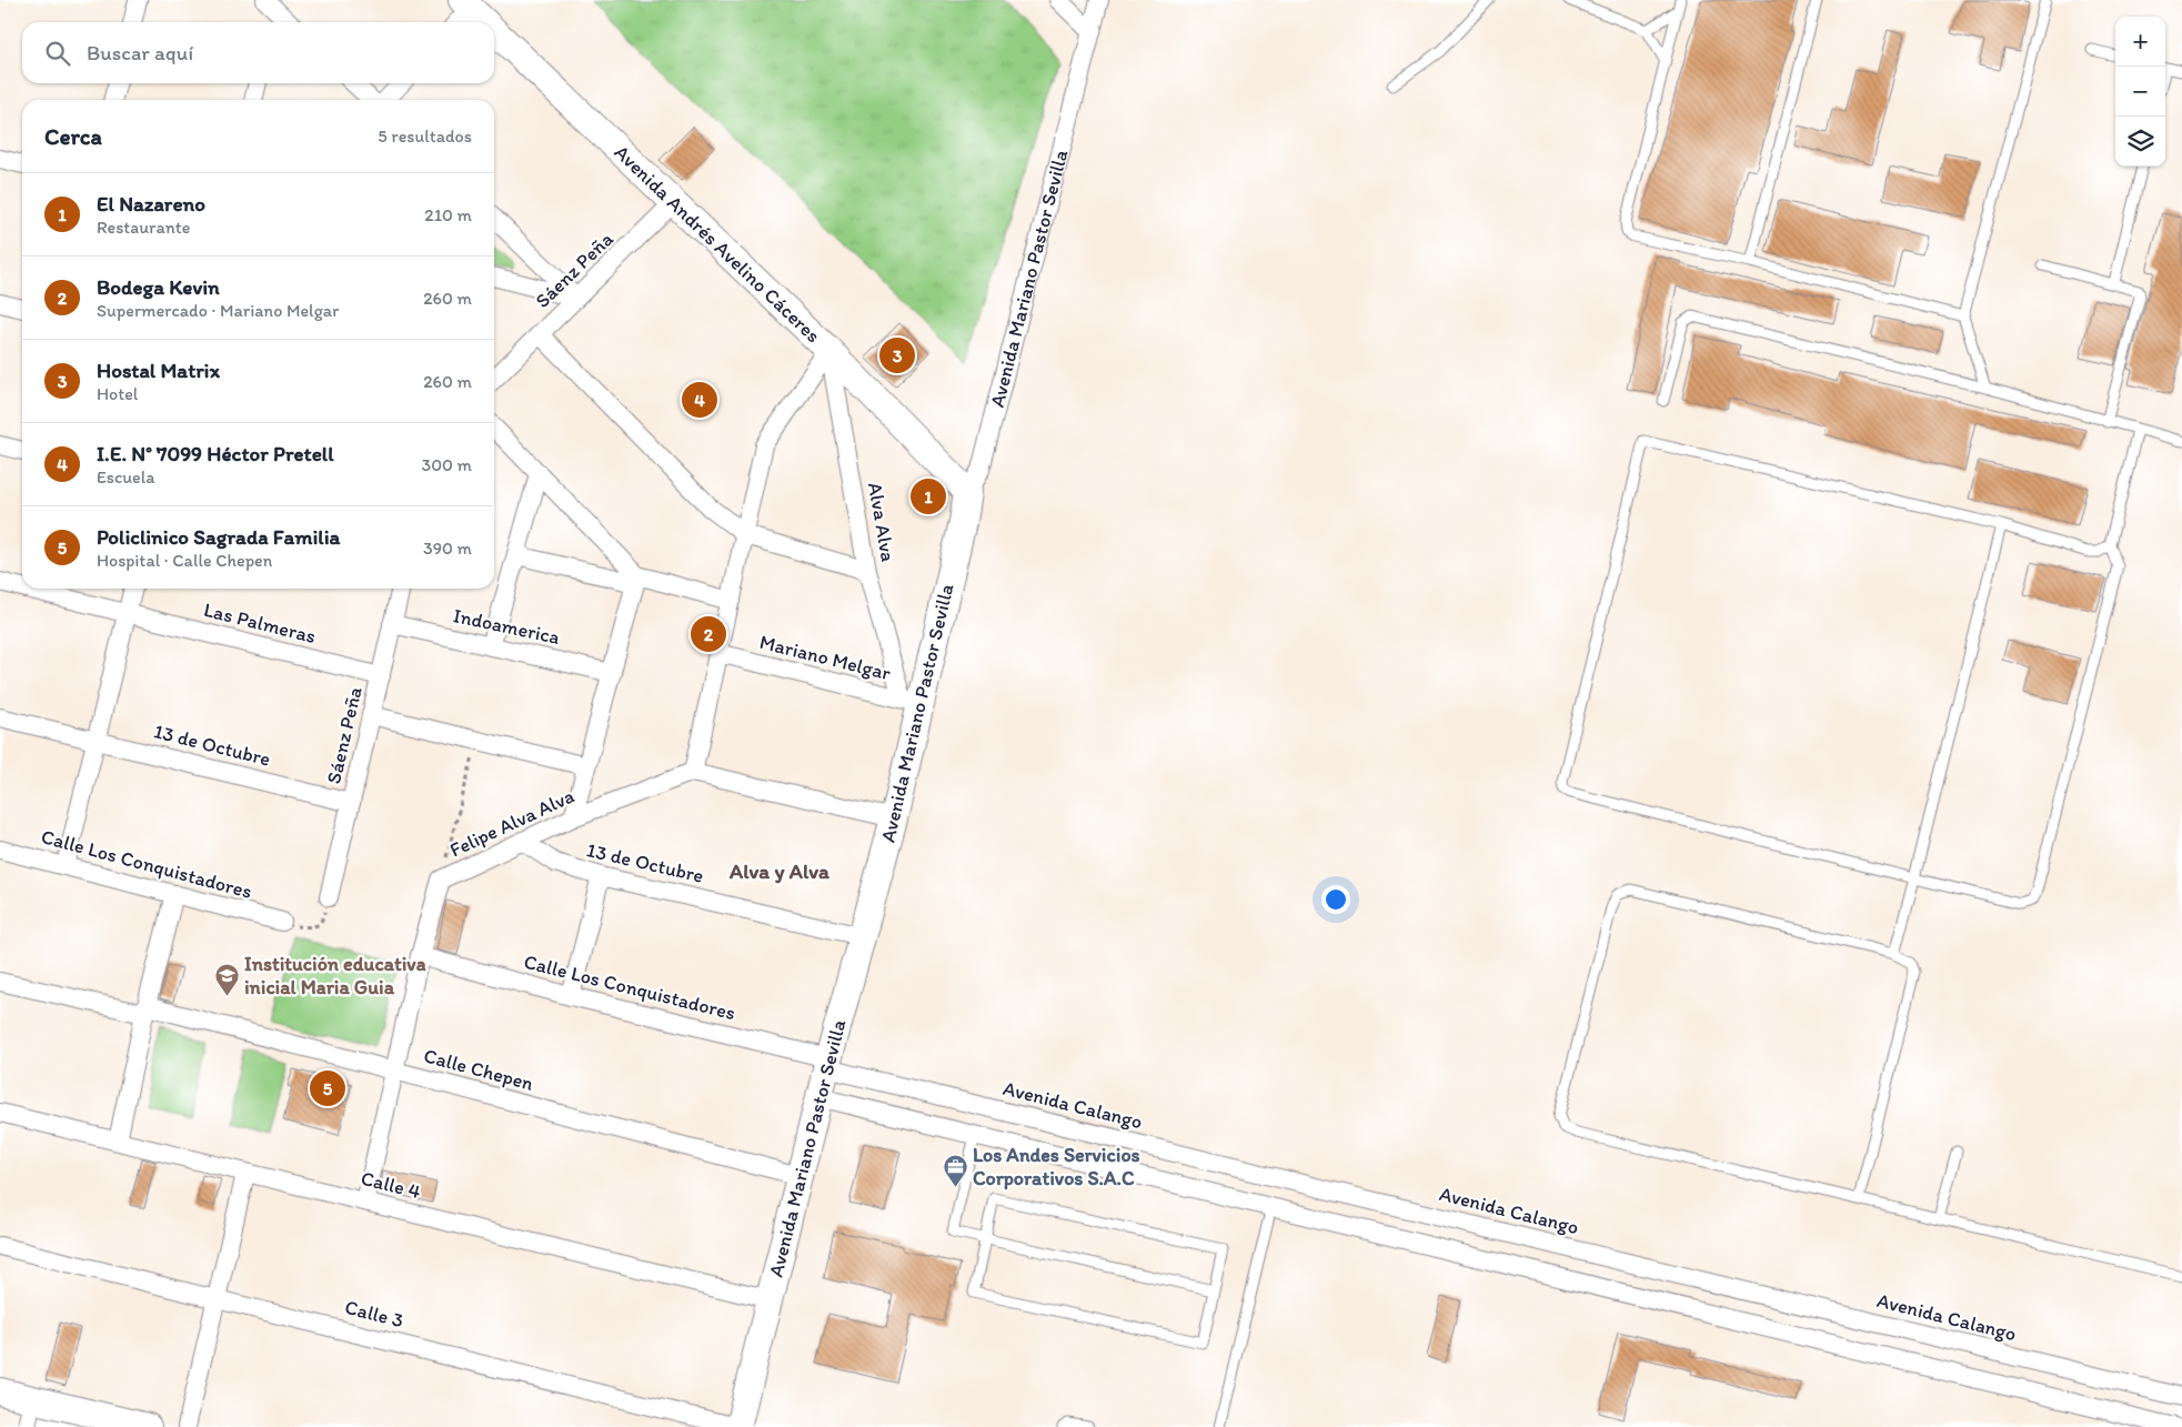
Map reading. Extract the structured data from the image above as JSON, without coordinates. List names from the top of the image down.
{
  "streets": {
    "street": [
      "Avenida Andrés Avelino Cáceres",
      "Sáenz Peña",
      "Avenida Mariano Pastor Sevilla",
      "Alva Alva",
      "Las Palmeras",
      "Indoamerica",
      "Mariano Melgar",
      "13 de Octubre",
      "Felipe Alva Alva",
      "Calle Los Conquistadores",
      "Calle Chepen",
      "Avenida Calango",
      "Calle 4",
      "Calle 3"
    ]
  },
  "crossings": [
    ["Avenida Andrés Avelino Cáceres", "Sáenz Peña"],
    ["Avenida Andrés Avelino Cáceres", "Avenida Mariano Pastor Sevilla"],
    ["Avenida Andrés Avelino Cáceres", "Alva Alva"],
    ["Sáenz Peña", "Las Palmeras"],
    ["Sáenz Peña", "Indoamerica"],
    ["Sáenz Peña", "13 de Octubre"],
    ["Avenida Mariano Pastor Sevilla", "Alva Alva"],
    ["Avenida Mariano Pastor Sevilla", "Mariano Melgar"],
    ["Avenida Mariano Pastor Sevilla", "13 de Octubre"],
    ["Avenida Mariano Pastor Sevilla", "Calle Los Conquistadores"],
    ["Avenida Mariano Pastor Sevilla", "Calle Chepen"],
    ["Avenida Mariano Pastor Sevilla", "Avenida Calango"],
    ["Avenida Mariano Pastor Sevilla", "Calle 4"],
    ["Avenida Mariano Pastor Sevilla", "Calle 3"],
    ["Alva Alva", "Mariano Melgar"],
    ["13 de Octubre", "Felipe Alva Alva"],
    ["Felipe Alva Alva", "Calle Los Conquistadores"],
    ["Felipe Alva Alva", "Calle Chepen"],
    ["Felipe Alva Alva", "Calle 4"],
    ["Calle Los Conquistadores", "Avenida Calango"]
  ],
  "districts": ["Alva y Alva"],
  "places": {
    "school or university": ["Institución educativa inicial Maria Guia"],
    "office": ["Los Andes Servicios Corporativos S.A.C"]
  },
  "page": {
    "map_buttons": ["+", "−"],
    "search": "Buscar aquí",
    "heading": ["Cerca", "5 resultados"],
    "list": [
      {
        "mark": "1",
        "name": "El Nazareno",
        "note": "Restaurante",
        "value": "210 m"
      },
      {
        "mark": "2",
        "name": "Bodega Kevin",
        "note": "Supermercado · Mariano Melgar",
        "value": "260 m"
      },
      {
        "mark": "3",
        "name": "Hostal Matrix",
        "note": "Hotel",
        "value": "260 m"
      },
      {
        "mark": "4",
        "name": "I.E. N° 7099 Héctor Pretell",
        "note": "Escuela",
        "value": "300 m"
      },
      {
        "mark": "5",
        "name": "Policlinico Sagrada Familia",
        "note": "Hospital · Calle Chepen",
        "value": "390 m"
      }
    ],
    "pins": [
      "3",
      "4",
      "1",
      "2",
      "5"
    ]
  }
}
